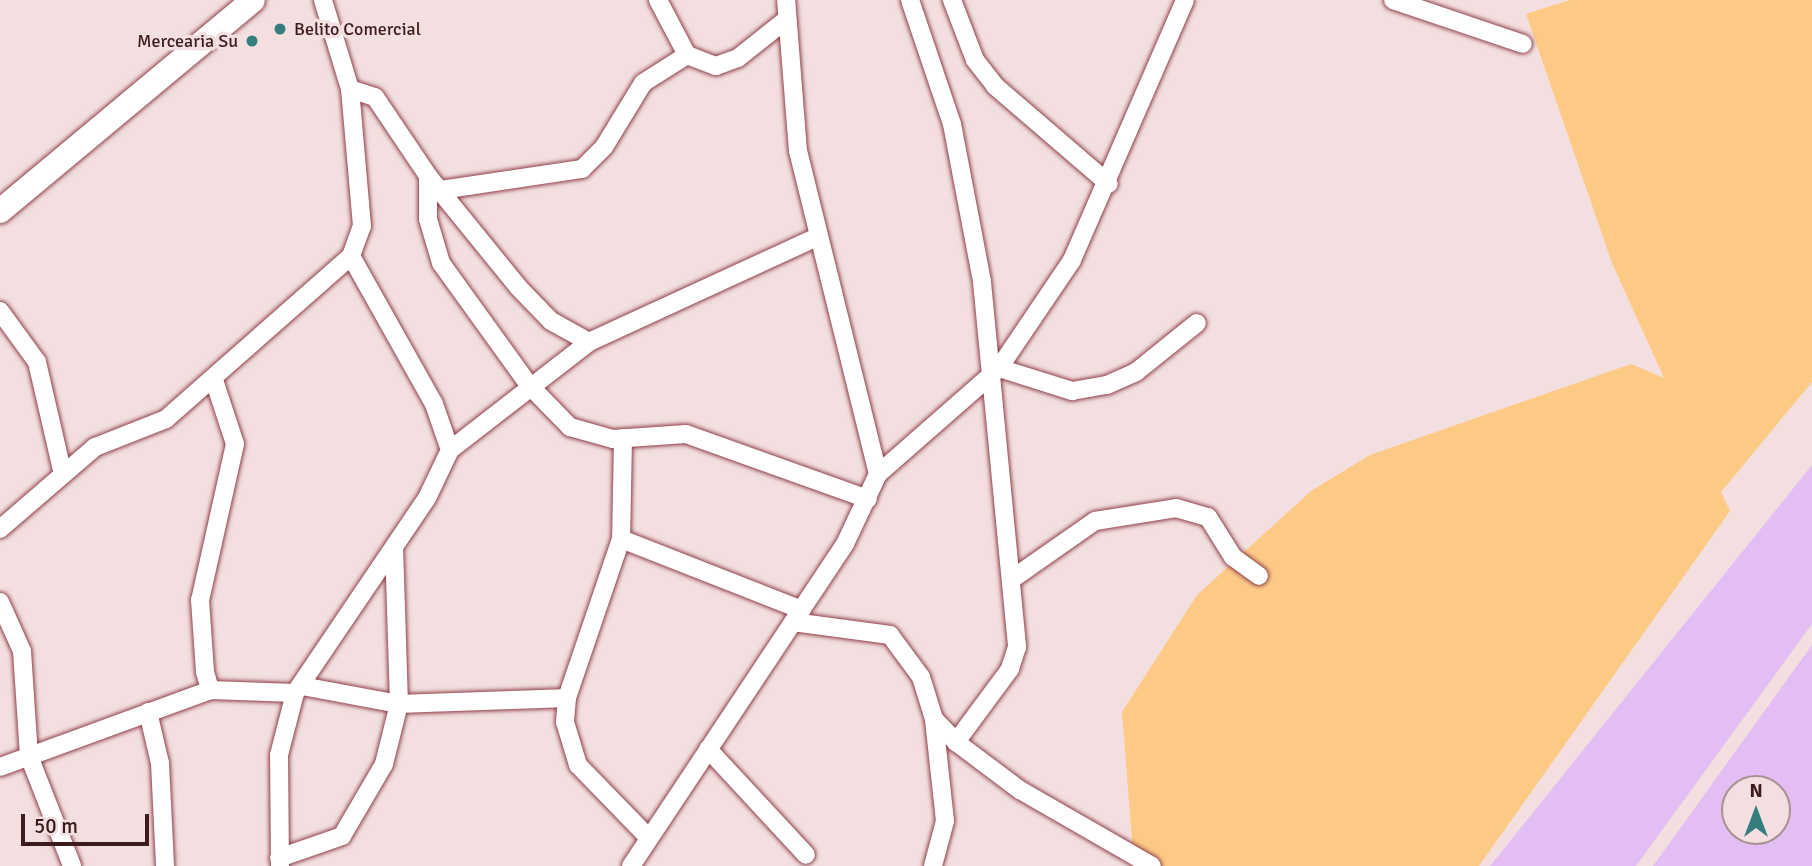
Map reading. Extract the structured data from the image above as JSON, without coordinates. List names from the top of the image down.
{
  "places": ["Belito Comercial", "Mercearia Su"],
  "scale_bar": "50 m",
  "north": "top"
}
